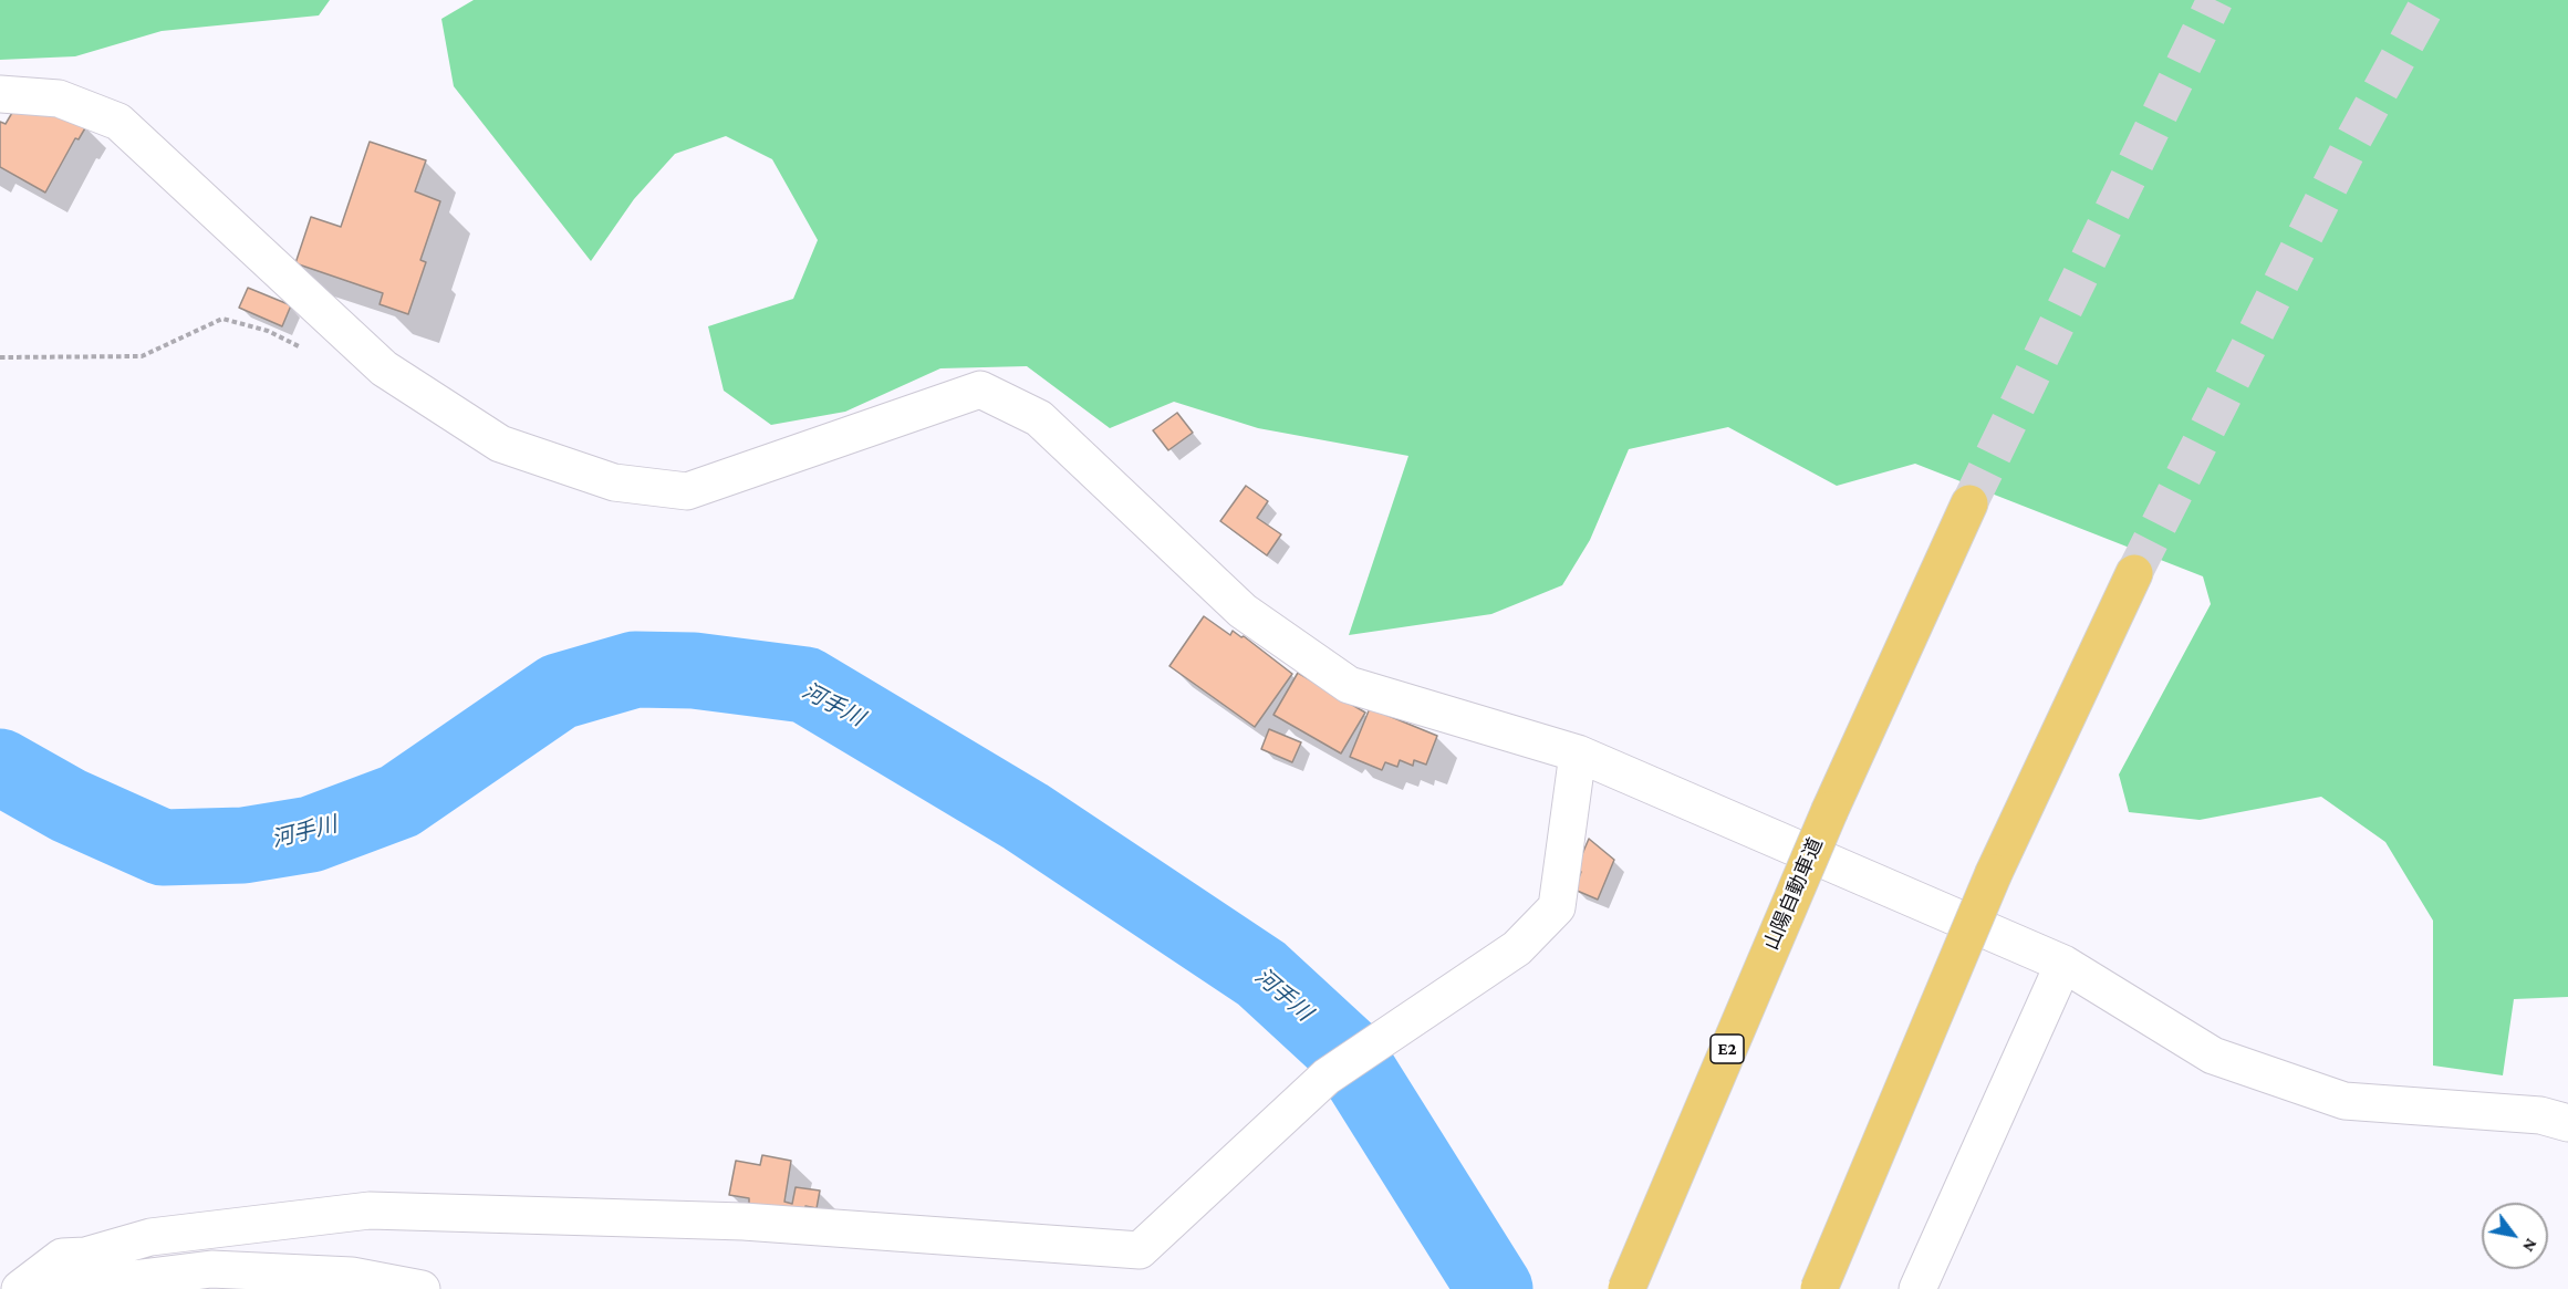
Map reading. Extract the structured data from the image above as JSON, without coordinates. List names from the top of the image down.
{
  "streets": {
    "highway": ["山陽自動車道", "E2"]
  },
  "water": ["河手川"],
  "north": "bottom right"
}
